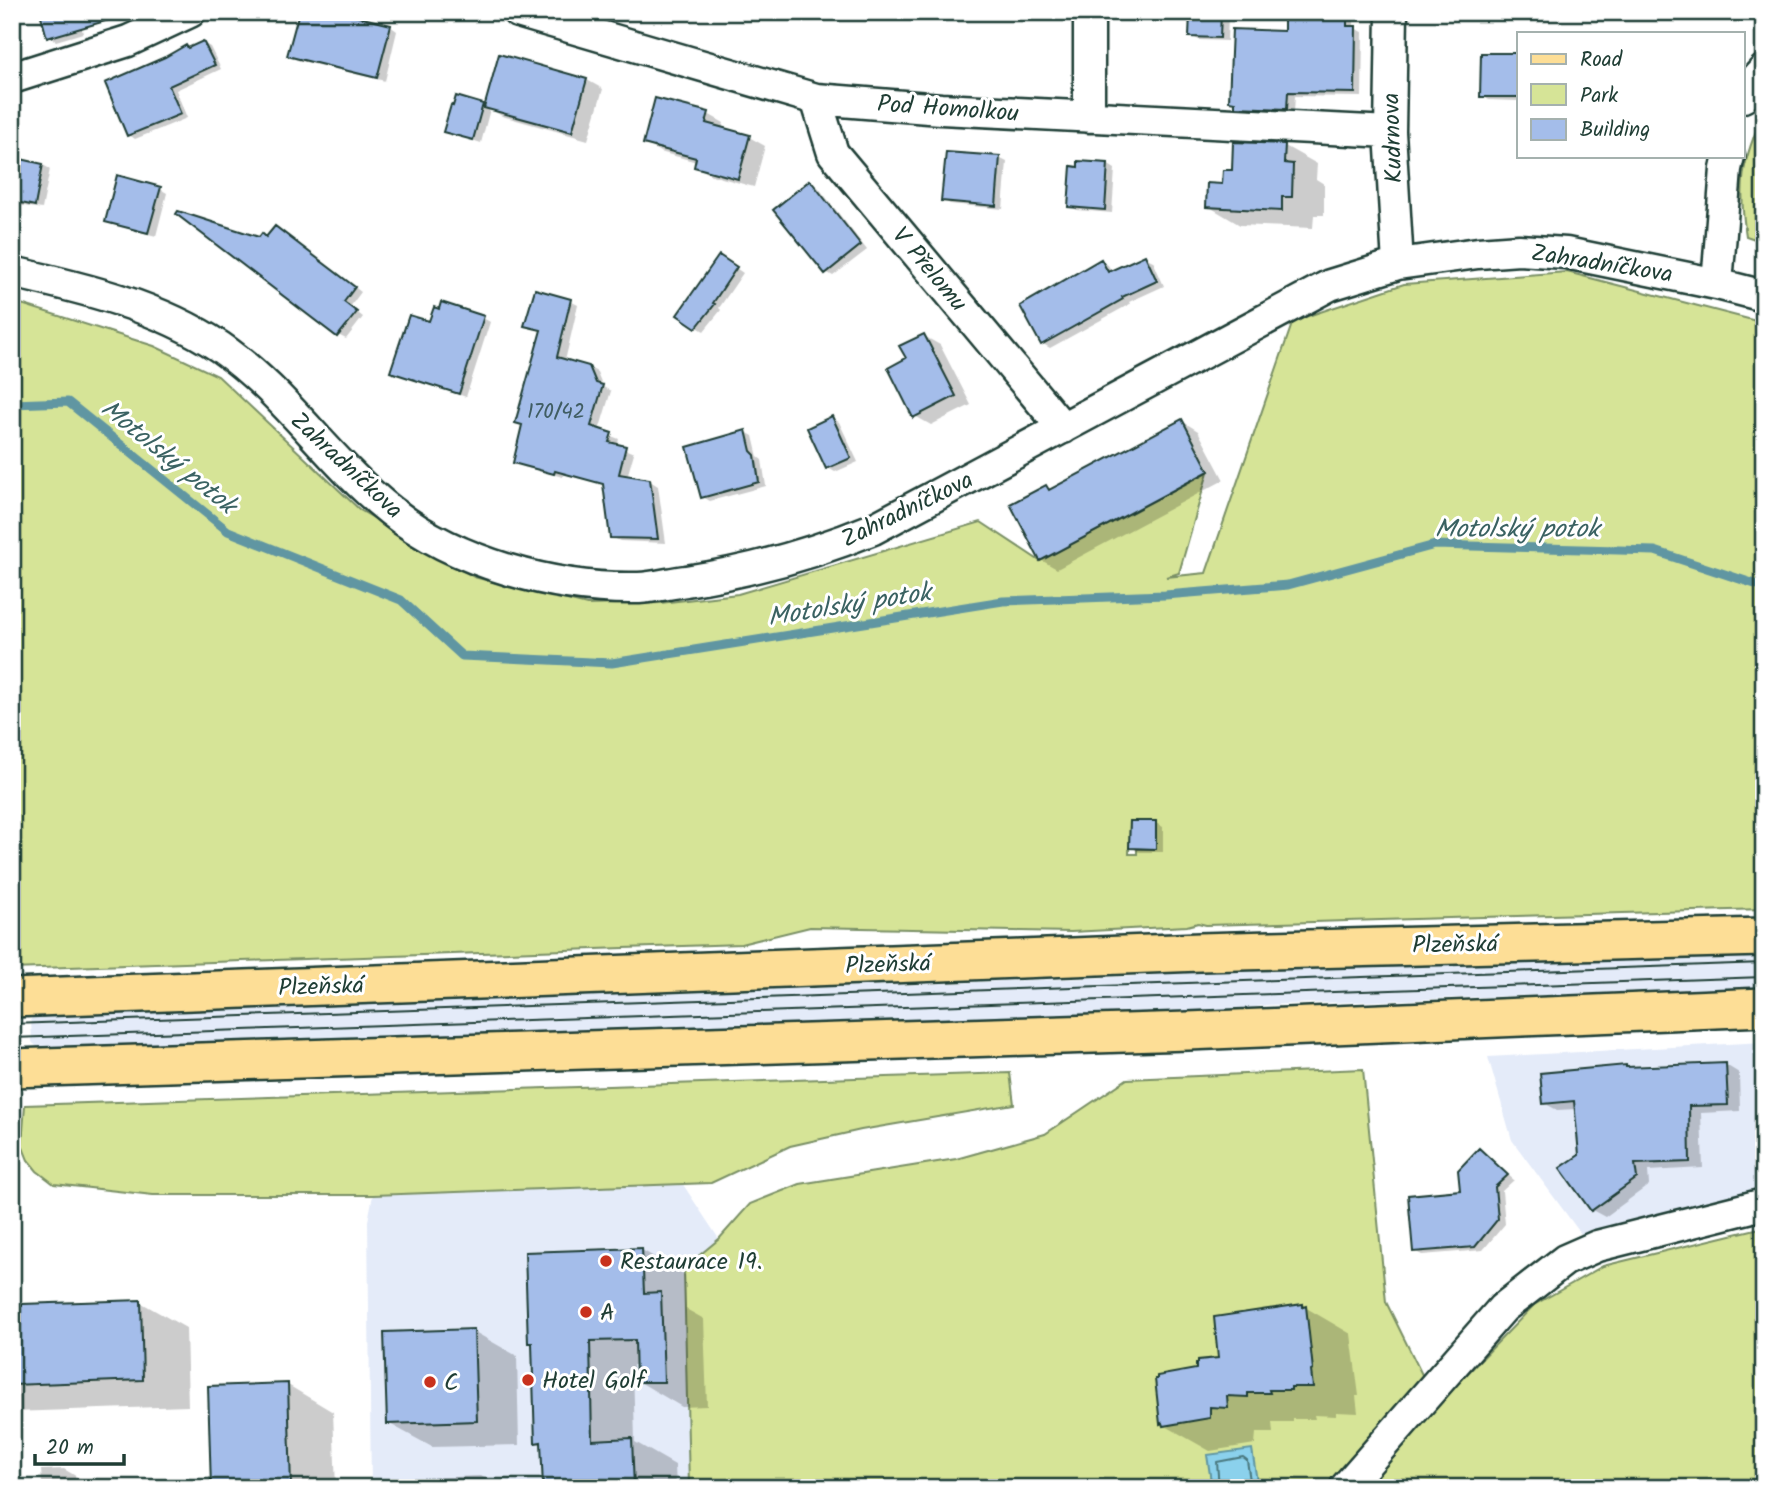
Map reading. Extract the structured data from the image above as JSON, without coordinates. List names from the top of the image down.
{
  "streets": {
    "main road": ["Plzeňská"],
    "street": [
      "Pod Homolkou",
      "Kudrnova",
      "Zahradníčkova",
      "V Přelomu"
    ]
  },
  "crossings": [
    ["Pod Homolkou", "Kudrnova"],
    ["Pod Homolkou", "V Přelomu"],
    ["Kudrnova", "Zahradníčkova"],
    ["Zahradníčkova", "V Přelomu"]
  ],
  "water": ["Motolský potok"],
  "places": [
    "Restaurace 19.",
    "A",
    "Hotel Golf",
    "C"
  ],
  "house_numbers": ["170/42"],
  "legend": ["Road", "Park", "Building"],
  "scale_bar": "20 m"
}
